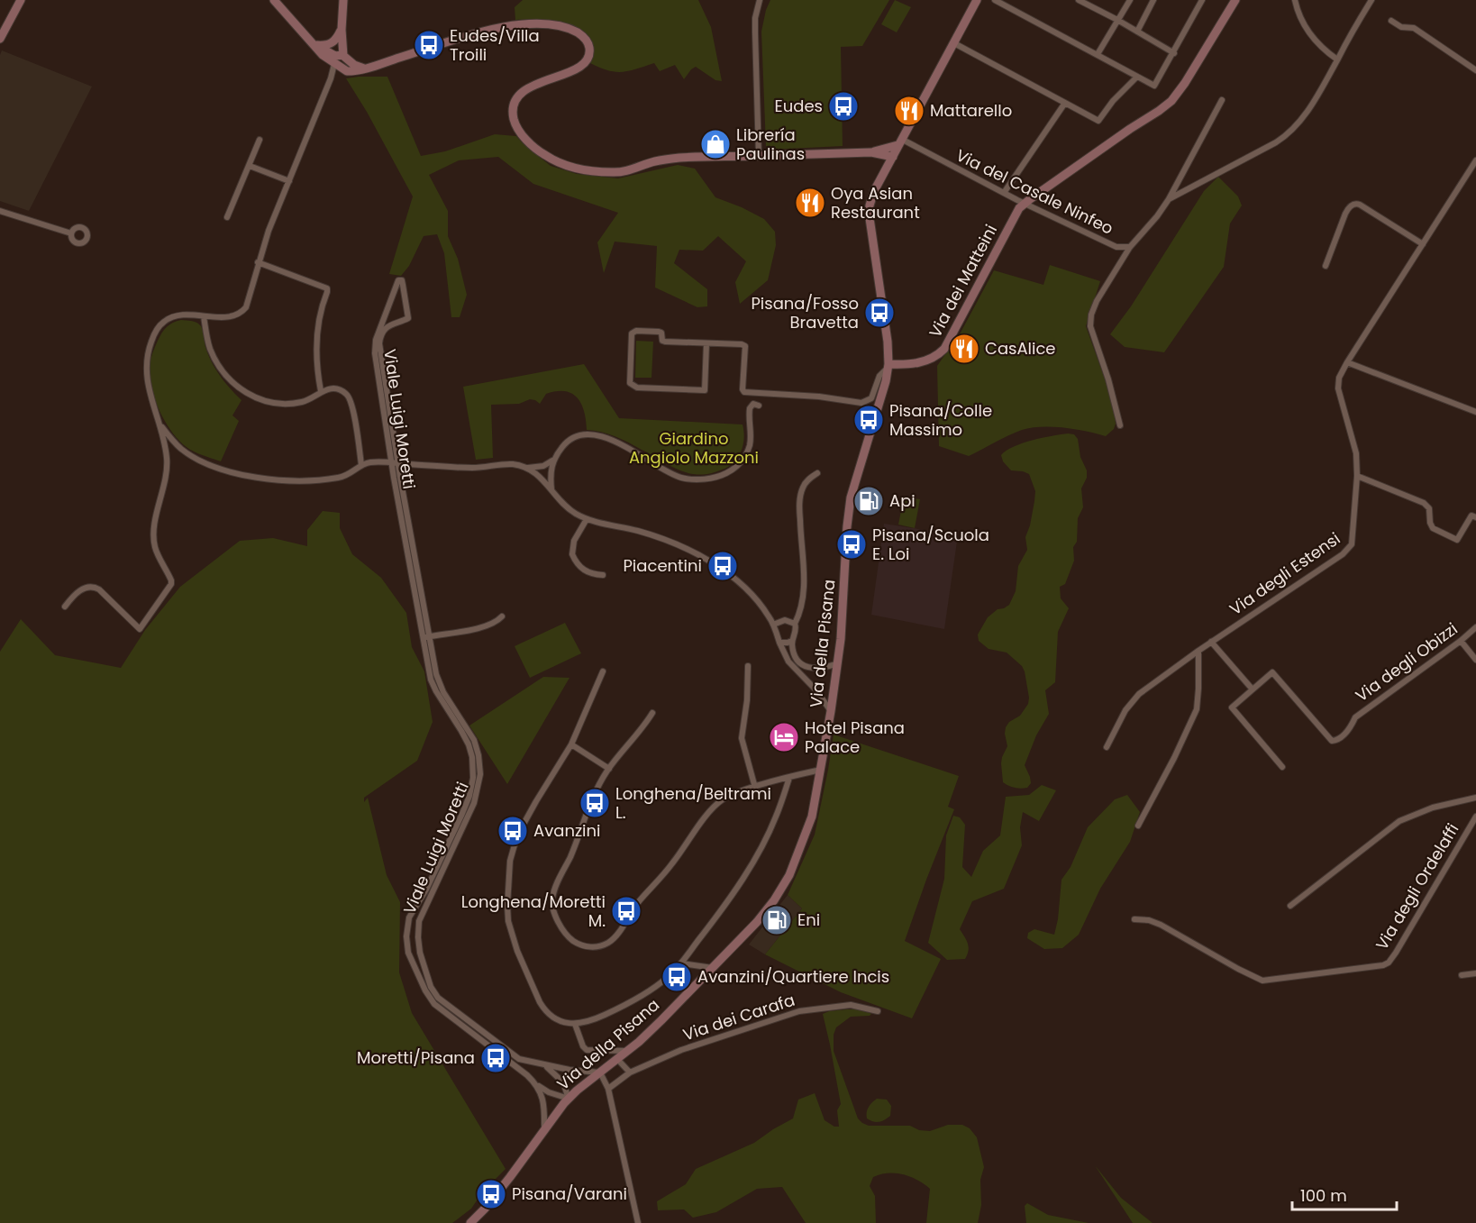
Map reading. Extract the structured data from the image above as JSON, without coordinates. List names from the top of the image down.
{
  "streets": {
    "main road": ["Via dei Matteini", "Via della Pisana"],
    "street": [
      "Via del Casale Ninfeo",
      "Viale Luigi Moretti",
      "Via degli Estensi",
      "Via degli Obizzi",
      "Via degli Ordelaffi",
      "Via dei Carafa"
    ]
  },
  "crossings": [
    ["Via del Casale Ninfeo", "Via dei Matteini"],
    ["Via del Casale Ninfeo", "Via della Pisana"],
    ["Via dei Matteini", "Via della Pisana"],
    ["Viale Luigi Moretti", "Via della Pisana"]
  ],
  "parks": ["Giardino Angiolo Mazzoni"],
  "places": {
    "bus stop": [
      "Eudes/Villa Troili",
      "Eudes",
      "Pisana/Fosso Bravetta",
      "Pisana/Colle Massimo",
      "Pisana/Scuola E. Loi",
      "Piacentini",
      "Longhena/Beltrami L.",
      "Avanzini",
      "Longhena/Moretti M.",
      "Avanzini/Quartiere Incis",
      "Moretti/Pisana",
      "Pisana/Varani"
    ],
    "restaurant": ["Mattarello", "Oya Asian Restaurant", "CasAlice"],
    "shop": ["Librería Paulinas"],
    "fuel station": ["Api", "Eni"],
    "hotel": ["Hotel Pisana Palace"]
  },
  "scale_bar": "100 m"
}
